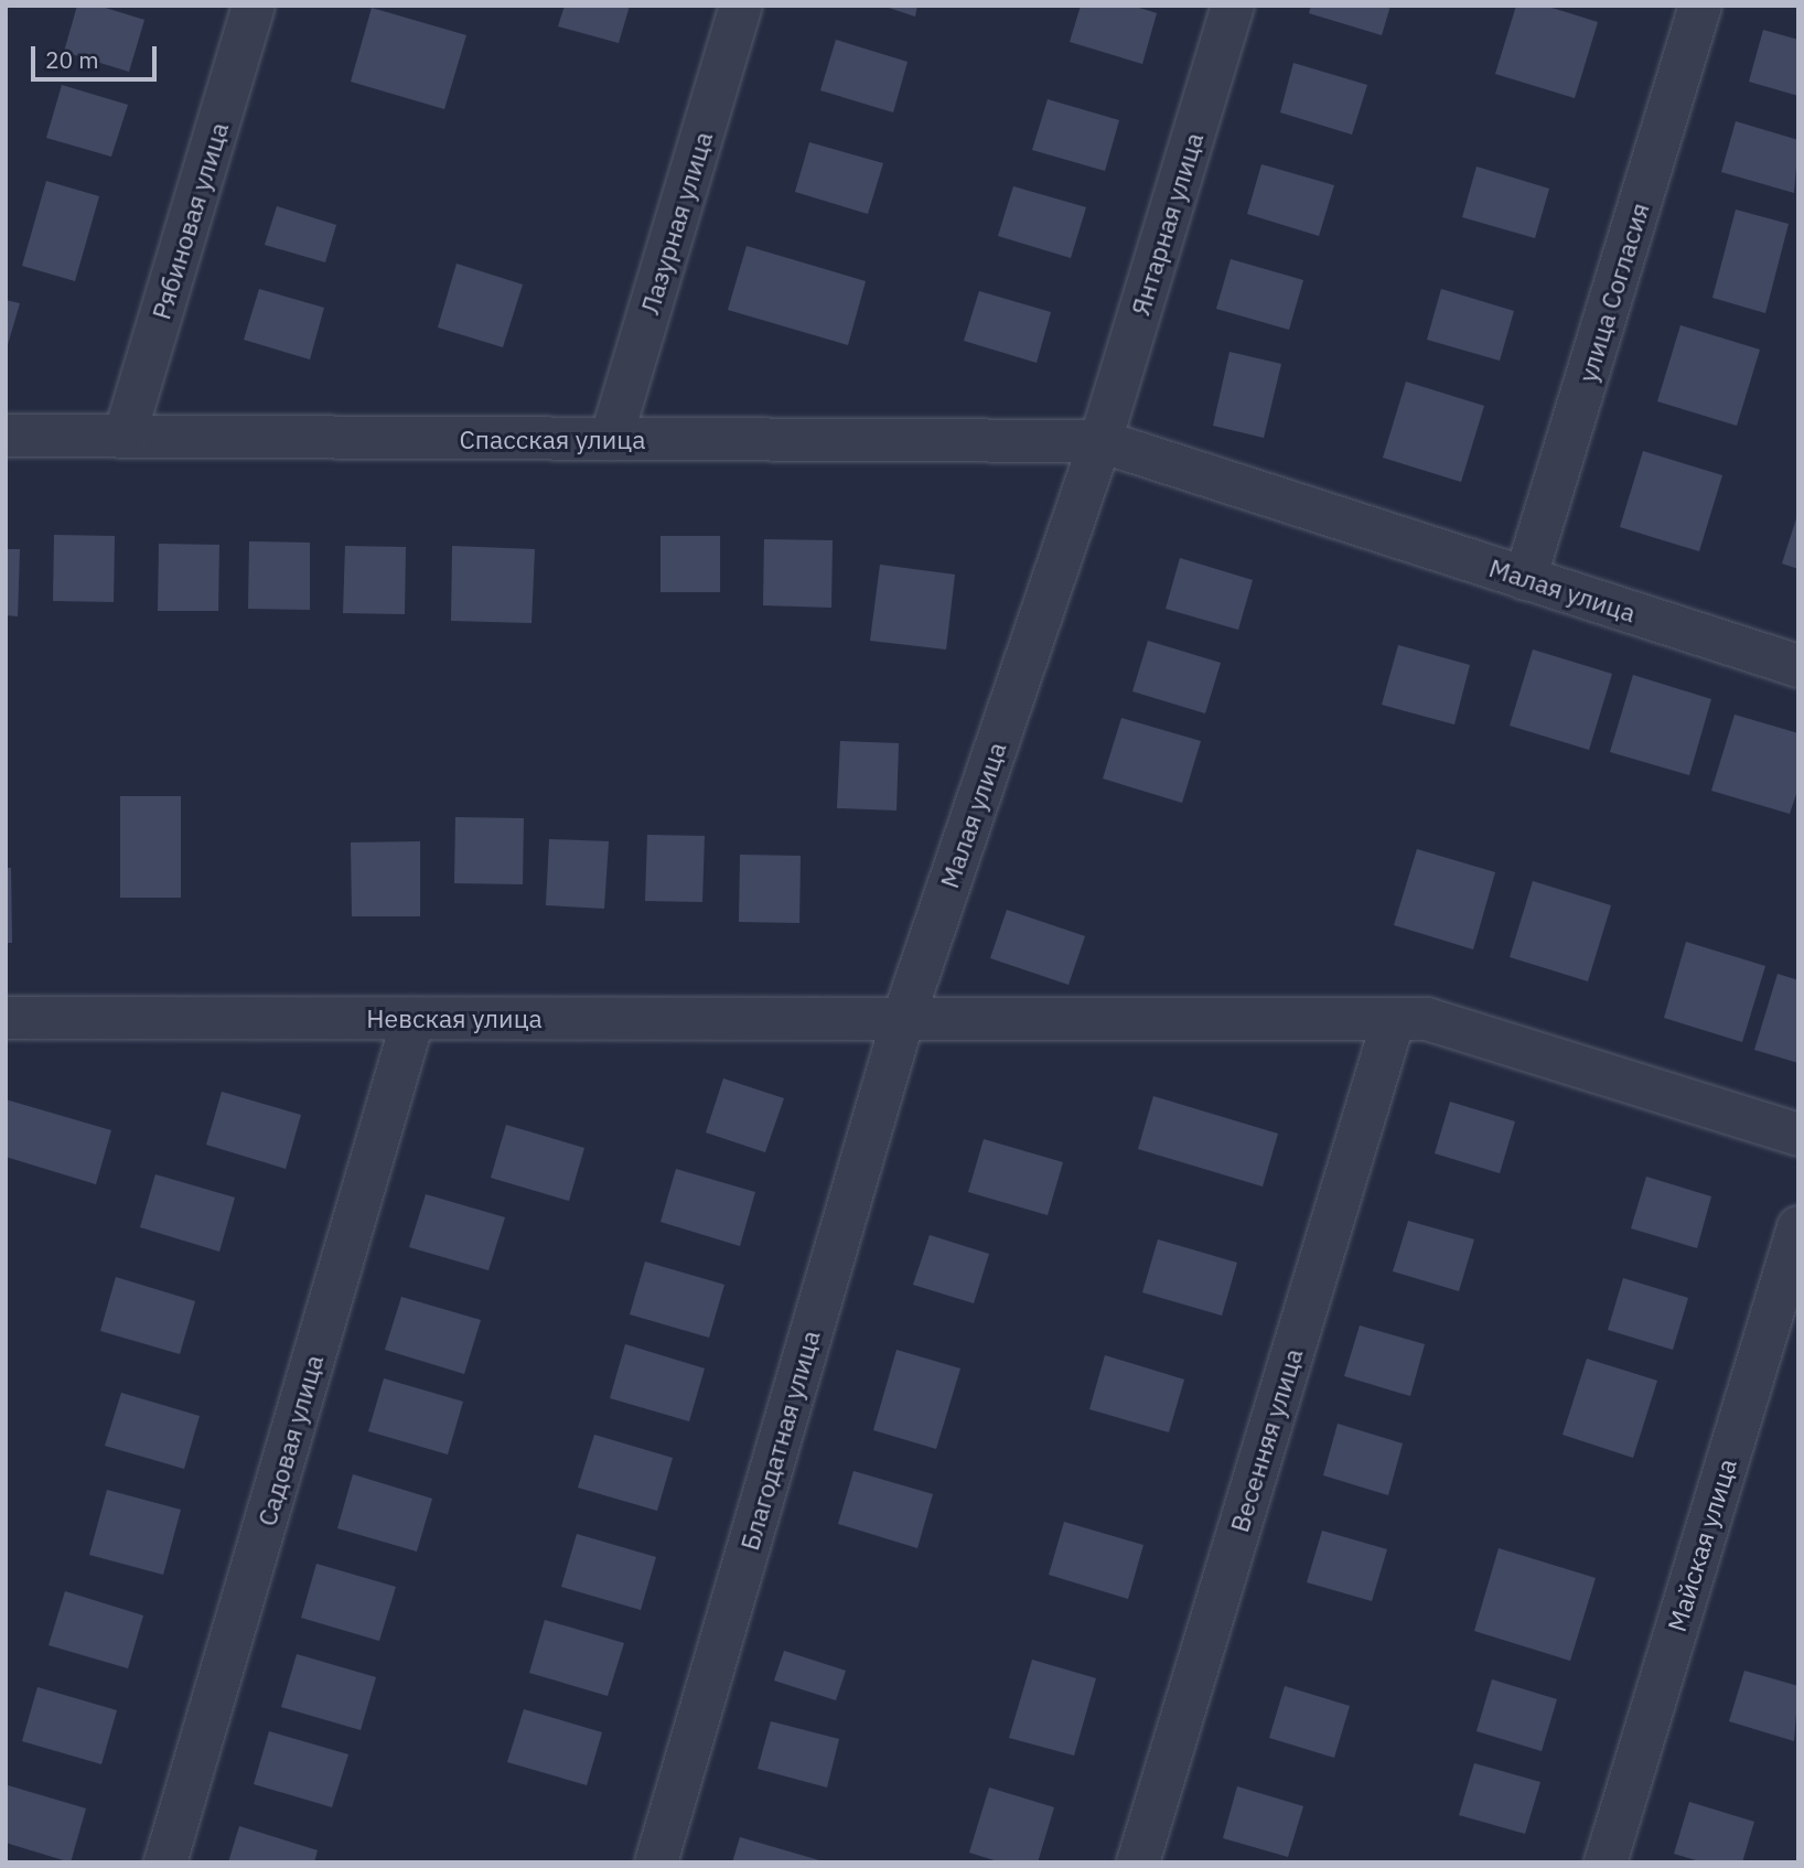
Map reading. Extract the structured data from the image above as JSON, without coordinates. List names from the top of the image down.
{
  "streets": {
    "street": [
      "Рябиновая улица",
      "Лазурная улица",
      "Янтарная улица",
      "улица Согласия",
      "Спасская улица",
      "Малая улица",
      "Невская улица",
      "Садовая улица",
      "Благодатная улица",
      "Весенняя улица",
      "Майская улица"
    ]
  },
  "crossings": [
    ["Рябиновая улица", "Спасская улица"],
    ["Лазурная улица", "Спасская улица"],
    ["Янтарная улица", "Спасская улица"],
    ["Янтарная улица", "Малая улица"],
    ["улица Согласия", "Малая улица"],
    ["Спасская улица", "Малая улица"],
    ["Малая улица", "Невская улица"],
    ["Малая улица", "Благодатная улица"],
    ["Невская улица", "Садовая улица"],
    ["Невская улица", "Благодатная улица"]
  ],
  "scale_bar": "20 m"
}
